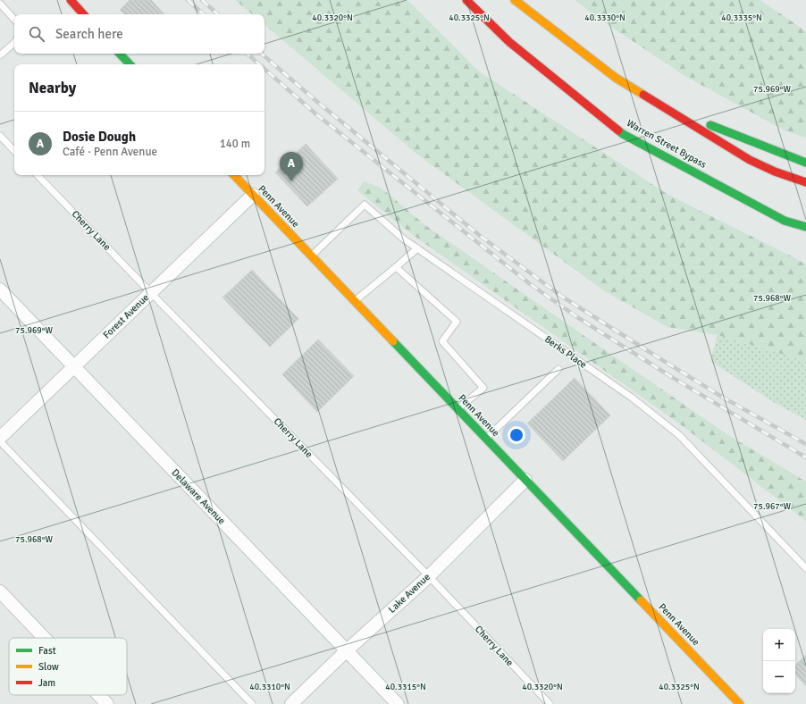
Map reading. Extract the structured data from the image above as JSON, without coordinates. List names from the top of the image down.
{
  "streets": {
    "main road": ["Warren Street Bypass", "Penn Avenue"],
    "street": ["Forest Avenue", "Delaware Avenue", "Lake Avenue"],
    "lane": ["Cherry Lane", "Berks Place"]
  },
  "crossings": [
    ["Penn Avenue", "Forest Avenue"],
    ["Penn Avenue", "Berks Place"],
    ["Penn Avenue", "Lake Avenue"],
    ["Cherry Lane", "Forest Avenue"],
    ["Cherry Lane", "Lake Avenue"],
    ["Forest Avenue", "Delaware Avenue"],
    ["Delaware Avenue", "Lake Avenue"]
  ],
  "legend": ["Fast", "Slow", "Jam"],
  "page": {
    "search": "Search here",
    "heading": "Nearby",
    "list": [
      {
        "mark": "A",
        "name": "Dosie Dough",
        "note": "Café · Penn Avenue",
        "value": "140 m"
      }
    ],
    "pins": "A",
    "map_buttons": ["+", "−"]
  },
  "coordinates": [
    "40.3320°N",
    "40.3325°N",
    "40.3330°N",
    "40.3335°N",
    "75.969°W",
    "75.968°W",
    "75.967°W",
    "40.3310°N",
    "40.3315°N"
  ]
}
